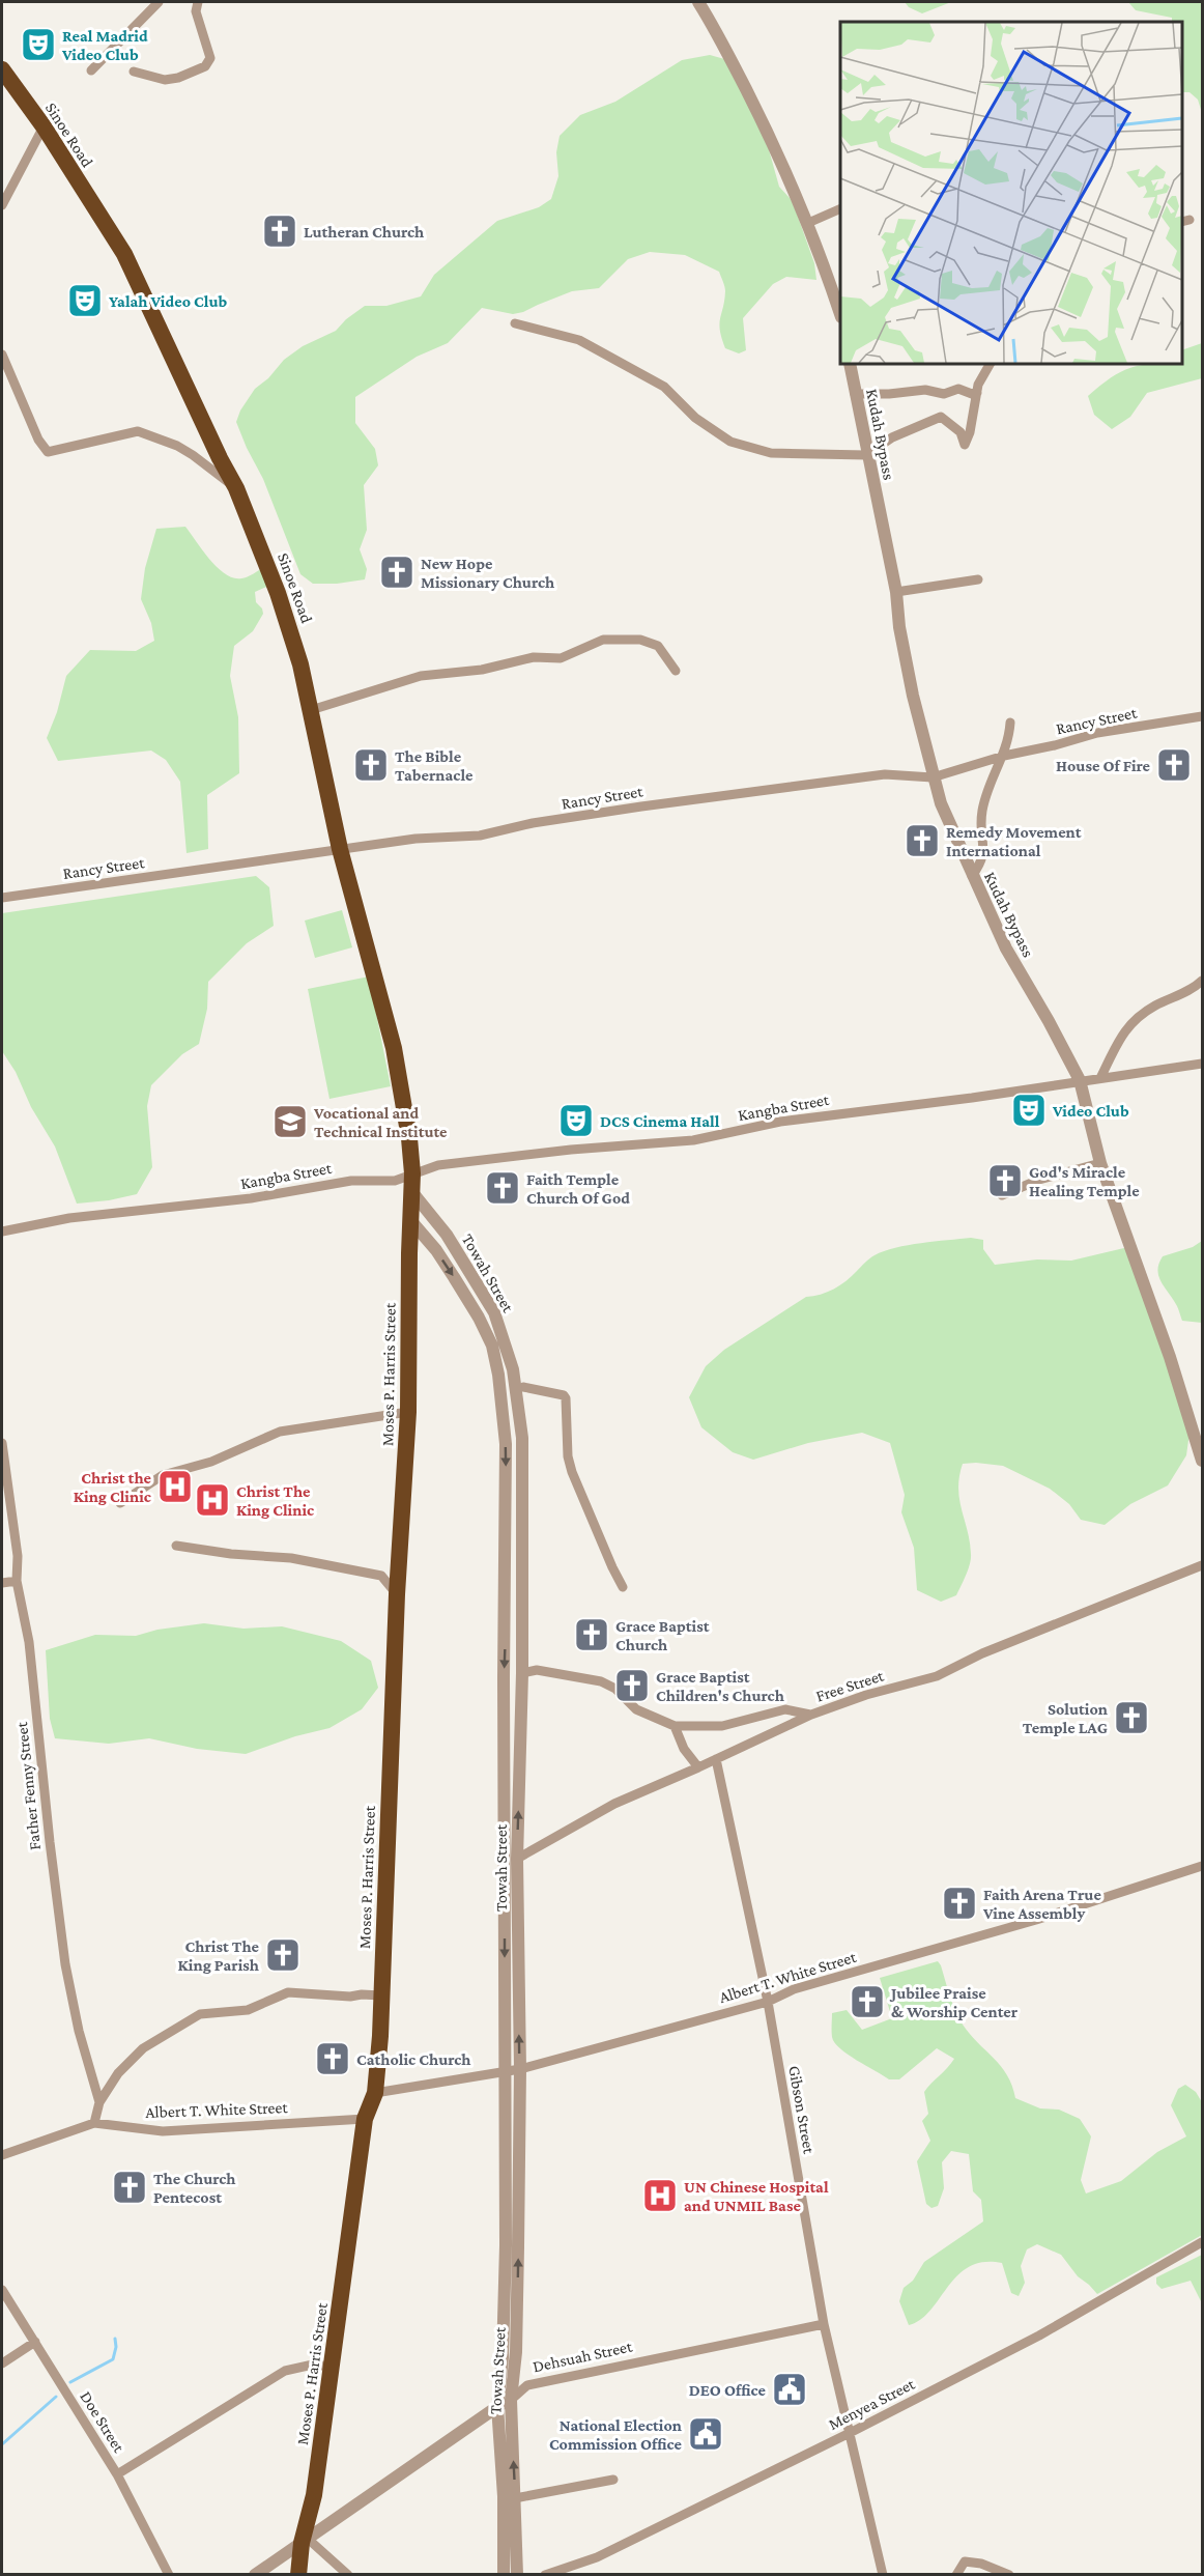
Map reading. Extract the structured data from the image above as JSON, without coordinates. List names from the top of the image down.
{
  "streets": {
    "highway": ["Sinoe Road", "Moses P. Harris Street"],
    "street": [
      "Kudah Bypass",
      "Rancy Street",
      "Kangba Street",
      "Towah Street",
      "Free Street",
      "Father Fenny Street",
      "Albert T. White Street",
      "Gibson Street",
      "Dehsuah Street",
      "Menyea Street",
      "Doe Street"
    ]
  },
  "crossings": [
    ["Sinoe Road", "Rancy Street"],
    ["Sinoe Road", "Kangba Street"],
    ["Sinoe Road", "Towah Street"],
    ["Sinoe Road", "Moses P. Harris Street"],
    ["Kudah Bypass", "Rancy Street"],
    ["Kudah Bypass", "Kangba Street"],
    ["Kangba Street", "Towah Street"],
    ["Kangba Street", "Moses P. Harris Street"],
    ["Towah Street", "Moses P. Harris Street"],
    ["Towah Street", "Free Street"],
    ["Towah Street", "Albert T. White Street"],
    ["Towah Street", "Dehsuah Street"],
    ["Moses P. Harris Street", "Albert T. White Street"],
    ["Moses P. Harris Street", "Dehsuah Street"],
    ["Free Street", "Gibson Street"],
    ["Albert T. White Street", "Gibson Street"],
    ["Gibson Street", "Dehsuah Street"],
    ["Gibson Street", "Menyea Street"]
  ],
  "places": {
    "theatre": [
      "Real Madrid Video Club",
      "Yalah Video Club",
      "Video Club",
      "DCS Cinema Hall"
    ],
    "church": [
      "Lutheran Church",
      "New Hope Missionary Church",
      "The Bible Tabernacle",
      "House Of Fire",
      "Remedy Movement International",
      "God's Miracle Healing Temple",
      "Faith Temple Church Of God",
      "Grace Baptist Church",
      "Grace Baptist Children's Church",
      "Solution Temple LAG",
      "Faith Arena True Vine Assembly",
      "Christ The King Parish",
      "Jubilee Praise & Worship Center",
      "Catholic Church",
      "The Church Pentecost"
    ],
    "school or university": ["Vocational and Technical Institute"],
    "hospital": ["Christ the King Clinic", "Christ The King Clinic", "UN Chinese Hospital and UNMIL Base"],
    "public building": ["DEO Office", "National Election Commission Office"]
  }
}
